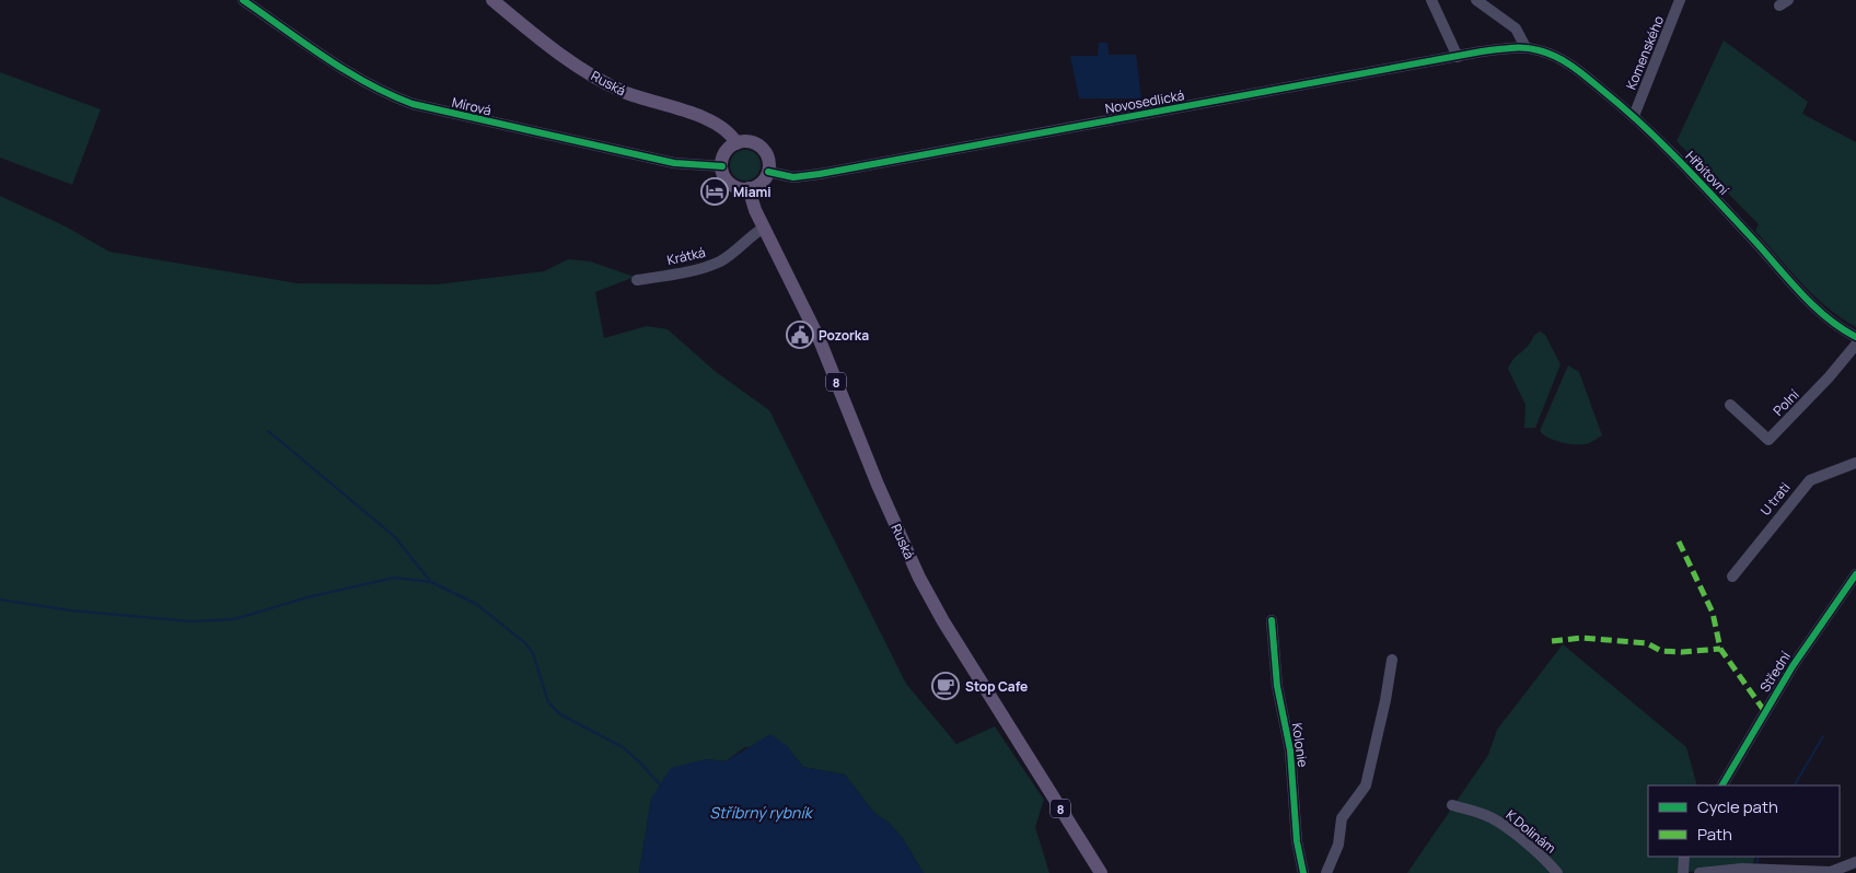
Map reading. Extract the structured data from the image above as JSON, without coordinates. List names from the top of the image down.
{
  "streets": {
    "main road": ["Ruská", "8"],
    "street": [
      "Komenského",
      "Novosedlická",
      "Mírová",
      "Hřbitovní",
      "Krátká",
      "Polní",
      "U trati",
      "Střední",
      "Kolonie",
      "K Dolinám"
    ]
  },
  "crossings": [
    ["Komenského", "Hřbitovní"],
    ["Ruská", "Novosedlická"],
    ["Ruská", "Mírová"],
    ["Ruská", "Krátká"],
    ["Novosedlická", "Mírová"],
    ["Novosedlická", "Hřbitovní"]
  ],
  "water": ["Stříbrný rybník"],
  "places": {
    "hotel": ["Miami"],
    "public building": ["Pozorka"],
    "cafe": ["Stop Cafe"]
  },
  "legend": ["Cycle path", "Path"]
}
